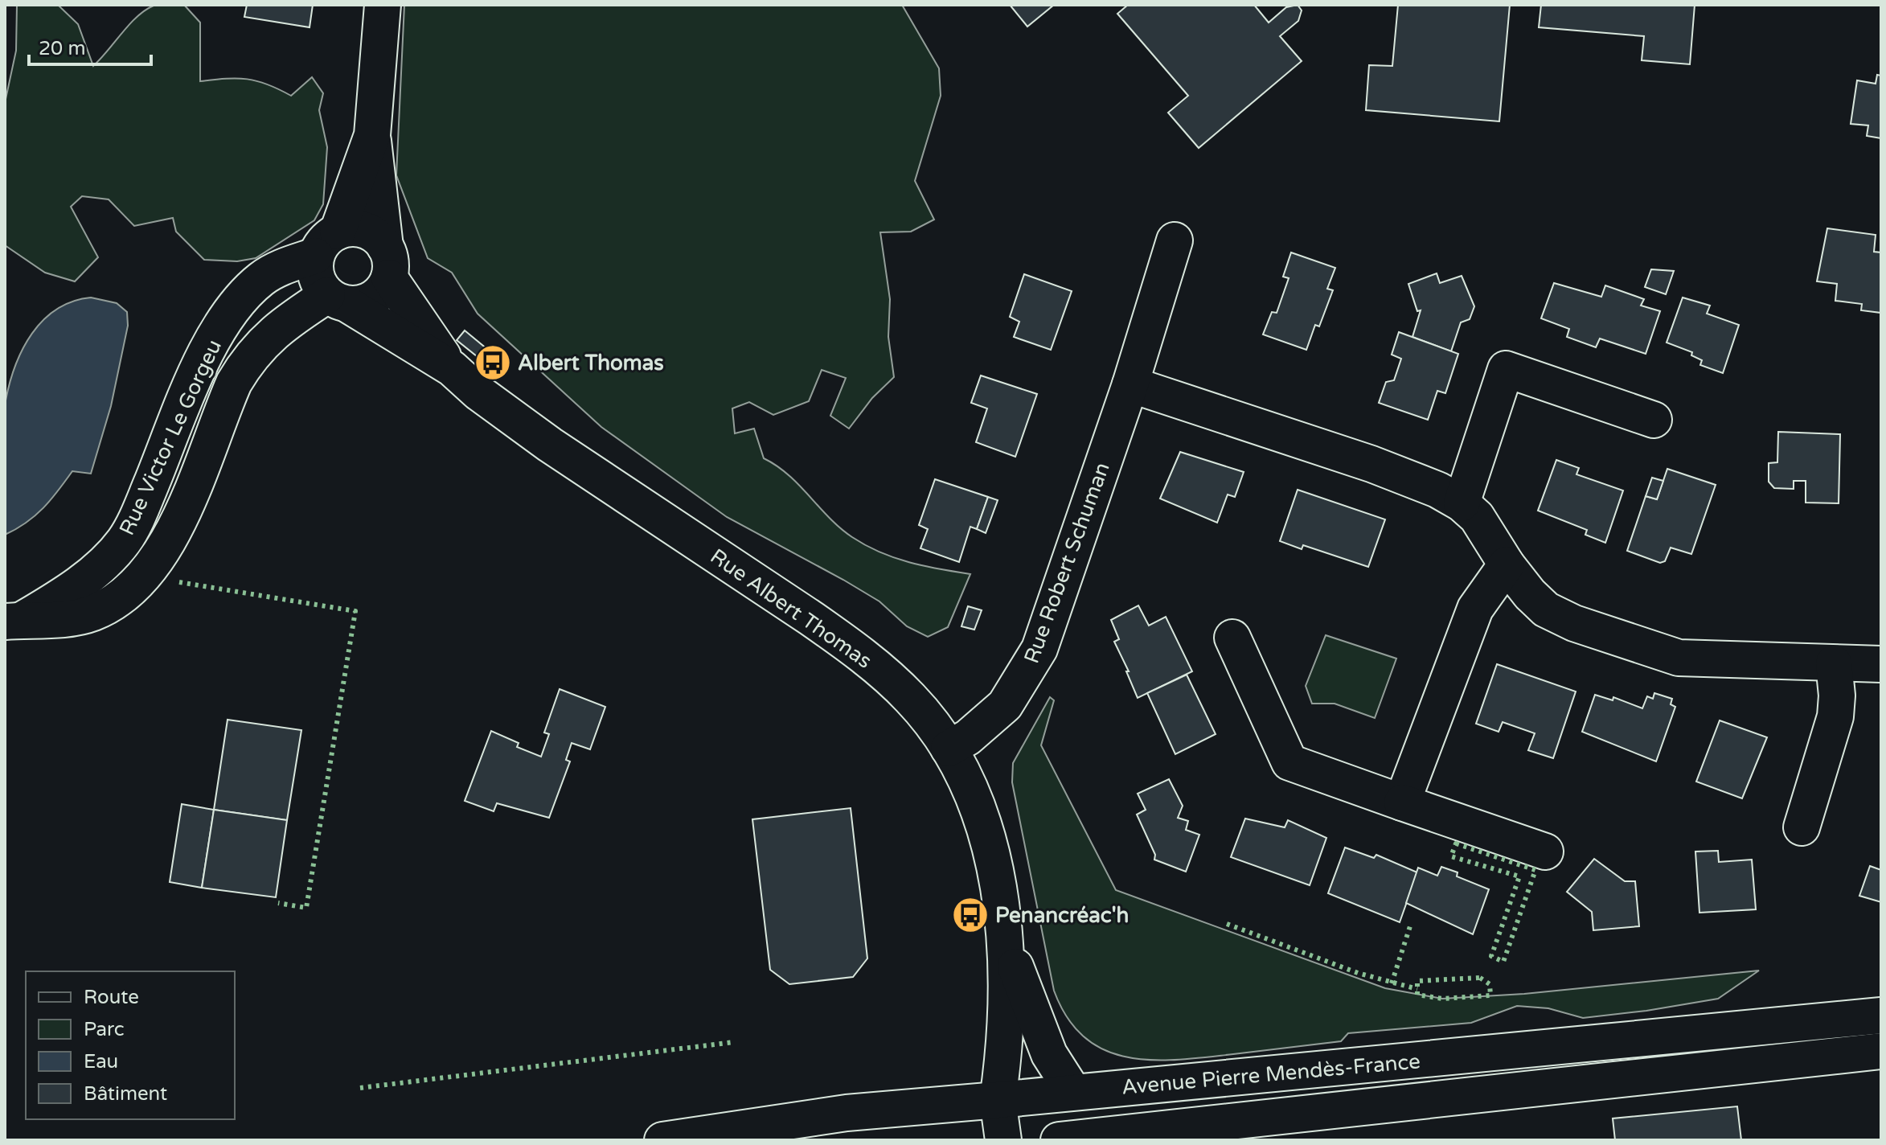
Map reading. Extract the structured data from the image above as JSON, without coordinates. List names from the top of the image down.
{
  "streets": {
    "street": [
      "Rue Victor Le Gorgeu",
      "Rue Robert Schuman",
      "Rue Albert Thomas",
      "Avenue Pierre Mendès-France"
    ]
  },
  "crossings": [
    ["Rue Victor Le Gorgeu", "Rue Albert Thomas"],
    ["Rue Robert Schuman", "Rue Albert Thomas"],
    ["Rue Albert Thomas", "Avenue Pierre Mendès-France"]
  ],
  "places": {
    "bus stop": ["Albert Thomas", "Penancréac'h"]
  },
  "legend": [
    "Route",
    "Parc",
    "Eau",
    "Bâtiment"
  ],
  "scale_bar": "20 m"
}
